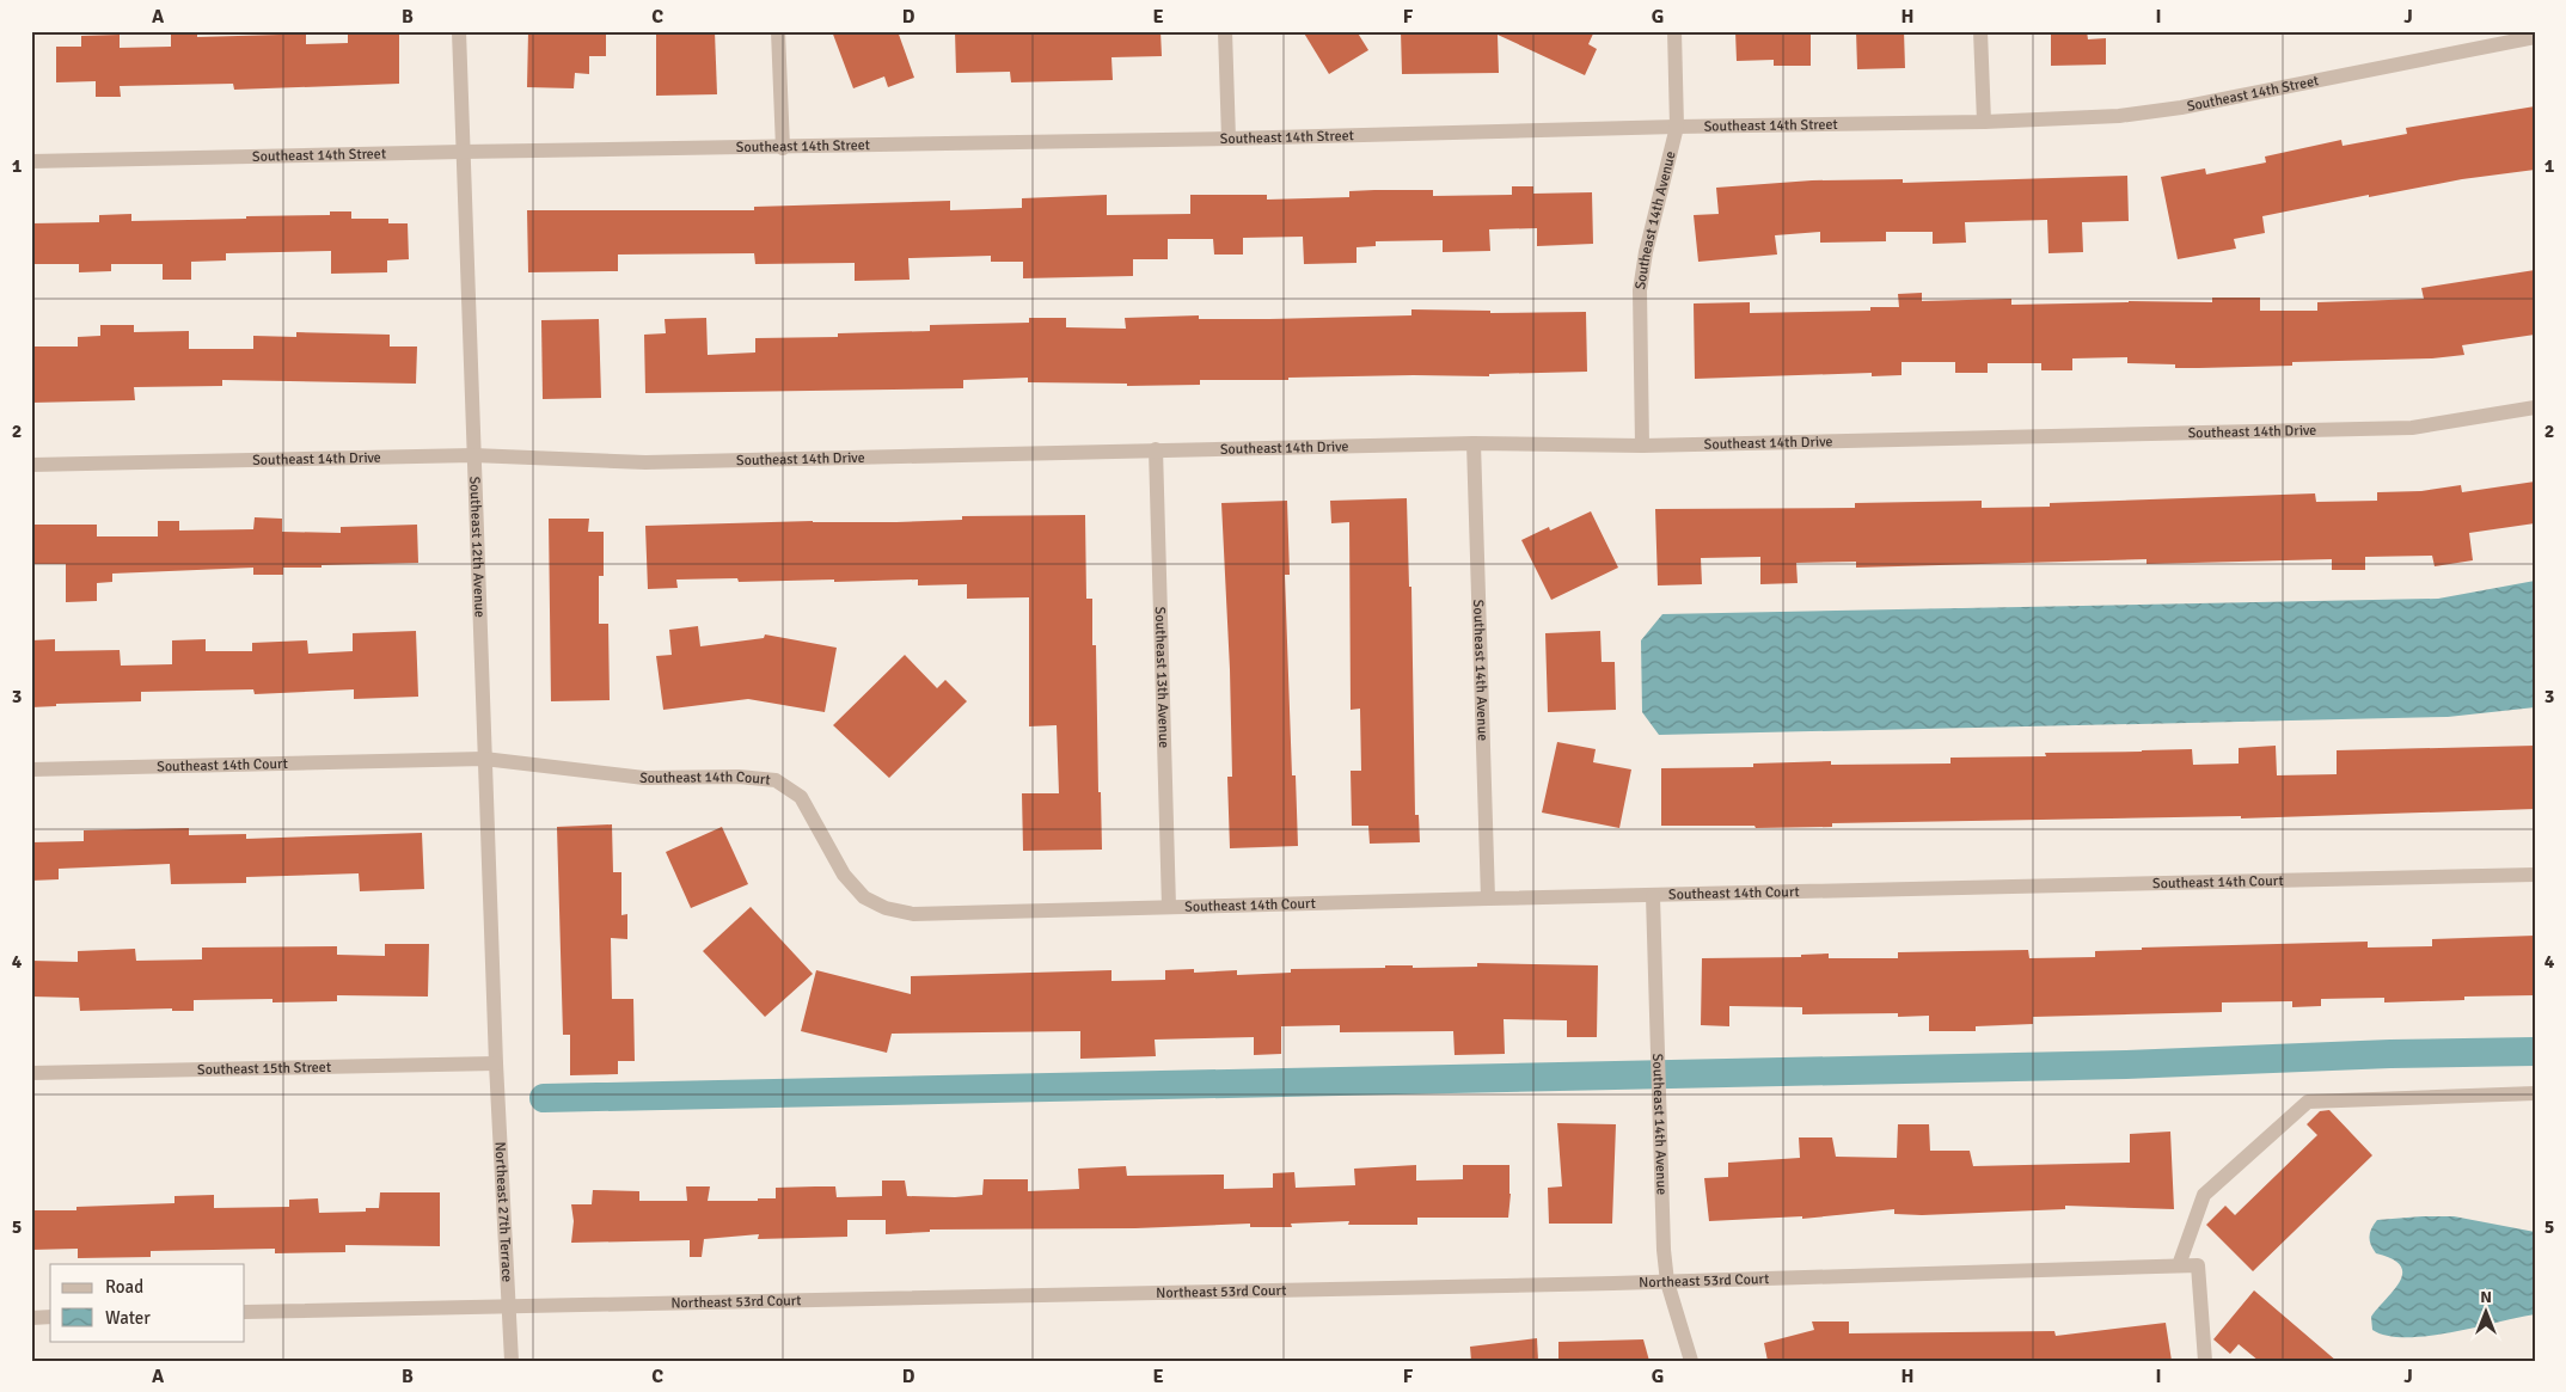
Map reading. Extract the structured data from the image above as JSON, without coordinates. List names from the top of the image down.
{
  "streets": {
    "street": [
      "Southeast 14th Street",
      "Southeast 14th Avenue",
      "Southeast 14th Drive",
      "Southeast 12th Avenue",
      "Southeast 13th Avenue",
      "Southeast 14th Court",
      "Southeast 15th Street",
      "Northeast 27th Terrace",
      "Northeast 53rd Court"
    ]
  },
  "crossings": [
    ["Southeast 14th Street", "Southeast 14th Avenue"],
    ["Southeast 14th Street", "Southeast 12th Avenue"],
    ["Southeast 14th Avenue", "Southeast 14th Drive"],
    ["Southeast 14th Avenue", "Southeast 14th Court"],
    ["Southeast 14th Avenue", "Northeast 53rd Court"],
    ["Southeast 14th Drive", "Southeast 12th Avenue"],
    ["Southeast 14th Drive", "Southeast 13th Avenue"],
    ["Southeast 12th Avenue", "Southeast 14th Court"],
    ["Southeast 12th Avenue", "Southeast 15th Street"],
    ["Southeast 12th Avenue", "Northeast 27th Terrace"],
    ["Southeast 13th Avenue", "Southeast 14th Court"],
    ["Southeast 15th Street", "Northeast 27th Terrace"],
    ["Northeast 27th Terrace", "Northeast 53rd Court"]
  ],
  "legend": ["Road", "Water"],
  "north": "top",
  "grid": {
    "columns": [
      "A",
      "B",
      "C",
      "D",
      "E",
      "F",
      "G",
      "H",
      "I",
      "J"
    ],
    "rows": [
      "1",
      "2",
      "3",
      "4",
      "5"
    ]
  }
}
